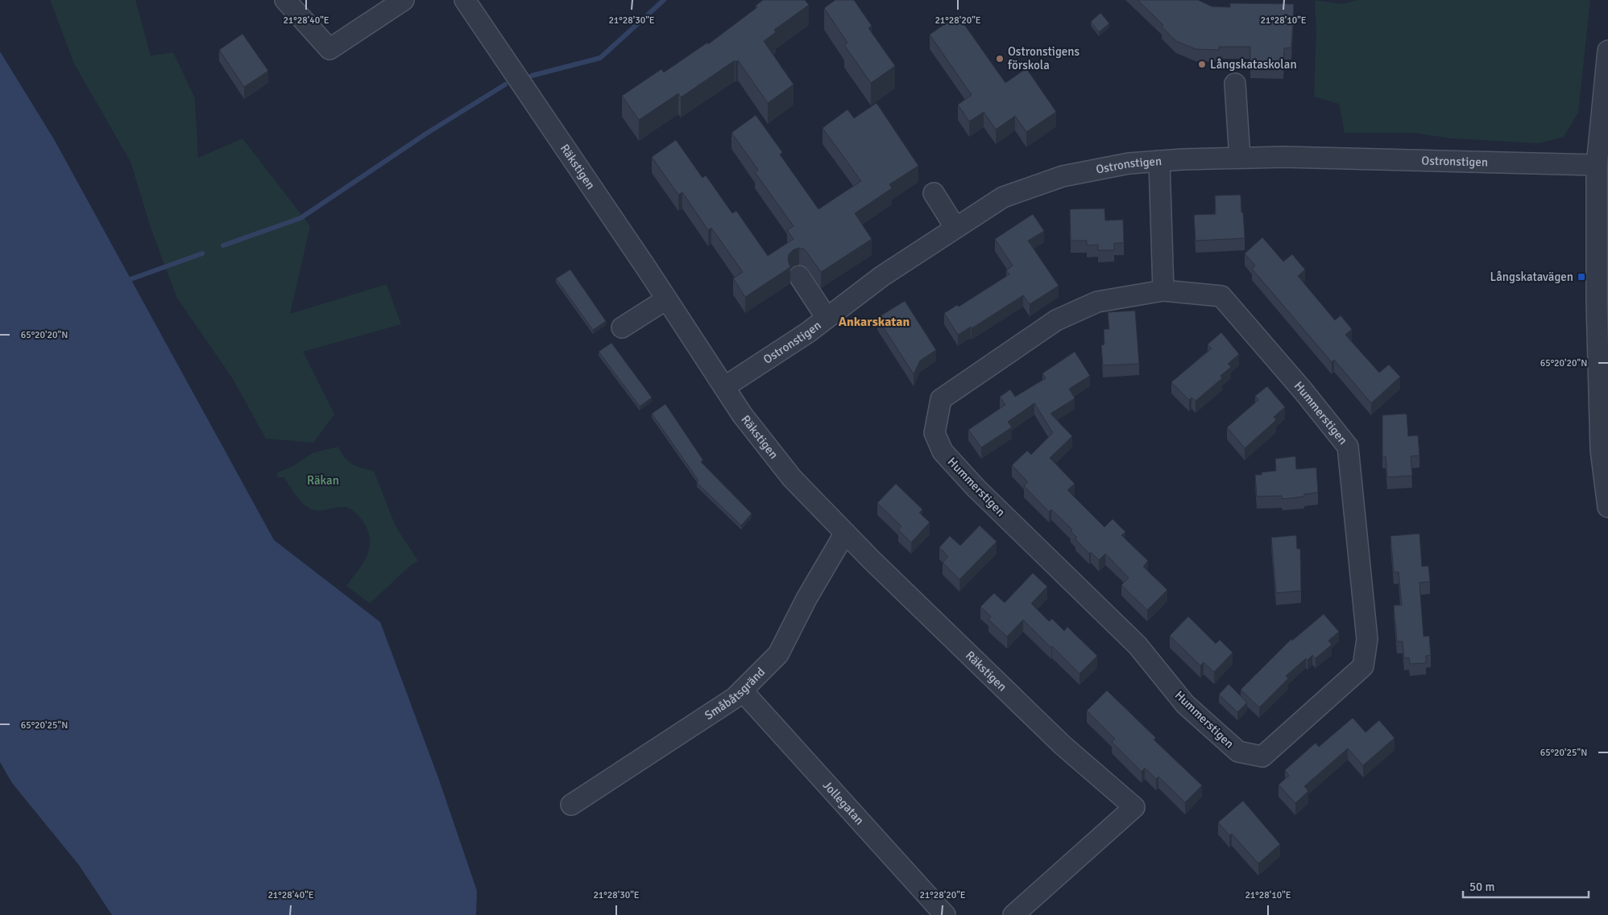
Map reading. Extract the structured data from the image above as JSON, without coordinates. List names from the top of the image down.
{
  "streets": {
    "street": [
      "Ostronstigen",
      "Räkstigen",
      "Hummerstigen",
      "Småbåtsgränd",
      "Jollegatan"
    ]
  },
  "crossings": [
    ["Ostronstigen", "Räkstigen"],
    ["Räkstigen", "Småbåtsgränd"],
    ["Småbåtsgränd", "Jollegatan"]
  ],
  "districts": ["Ankarskatan"],
  "parks": ["Räkan"],
  "places": {
    "other": ["Ostronstigens förskola", "Långskataskolan"],
    "transit": ["Långskatavägen"]
  },
  "scale_bar": "50 m",
  "coordinates": [
    "21°28'40\"E",
    "21°28'30\"E",
    "21°28'20\"E",
    "21°28'10\"E",
    "65°20'20\"N",
    "65°20'25\"N"
  ]
}
